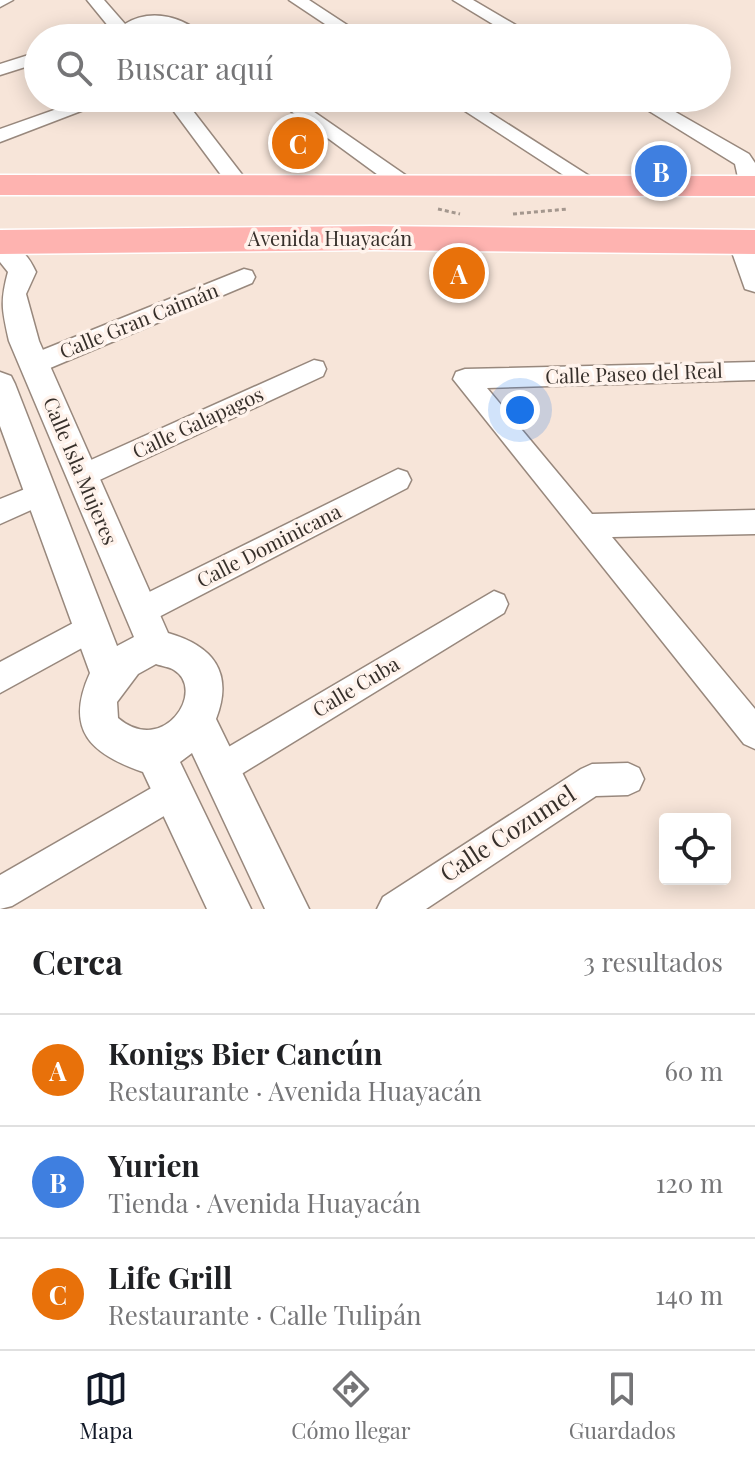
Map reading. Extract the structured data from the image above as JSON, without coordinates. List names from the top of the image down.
{
  "streets": {
    "main road": ["Avenida Huayacán"],
    "street": [
      "Calle Gran Caimán",
      "Calle Paseo del Real",
      "Calle Galapagos",
      "Calle Isla Mujeres",
      "Calle Dominicana",
      "Calle Cuba",
      "Calle Cozumel"
    ]
  },
  "crossings": [
    ["Calle Gran Caimán", "Calle Isla Mujeres"],
    ["Calle Galapagos", "Calle Isla Mujeres"],
    ["Calle Isla Mujeres", "Calle Dominicana"]
  ],
  "page": {
    "search": "Buscar aquí",
    "pins": ["C", "B", "A"],
    "heading": ["Cerca", "3 resultados"],
    "list": [
      {
        "mark": "A",
        "name": "Konigs Bier Cancún",
        "note": "Restaurante · Avenida Huayacán",
        "value": "60 m"
      },
      {
        "mark": "B",
        "name": "Yurien",
        "note": "Tienda · Avenida Huayacán",
        "value": "120 m"
      },
      {
        "mark": "C",
        "name": "Life Grill",
        "note": "Restaurante · Calle Tulipán",
        "value": "140 m"
      }
    ],
    "nav": ["Mapa", "Cómo llegar", "Guardados"]
  }
}
